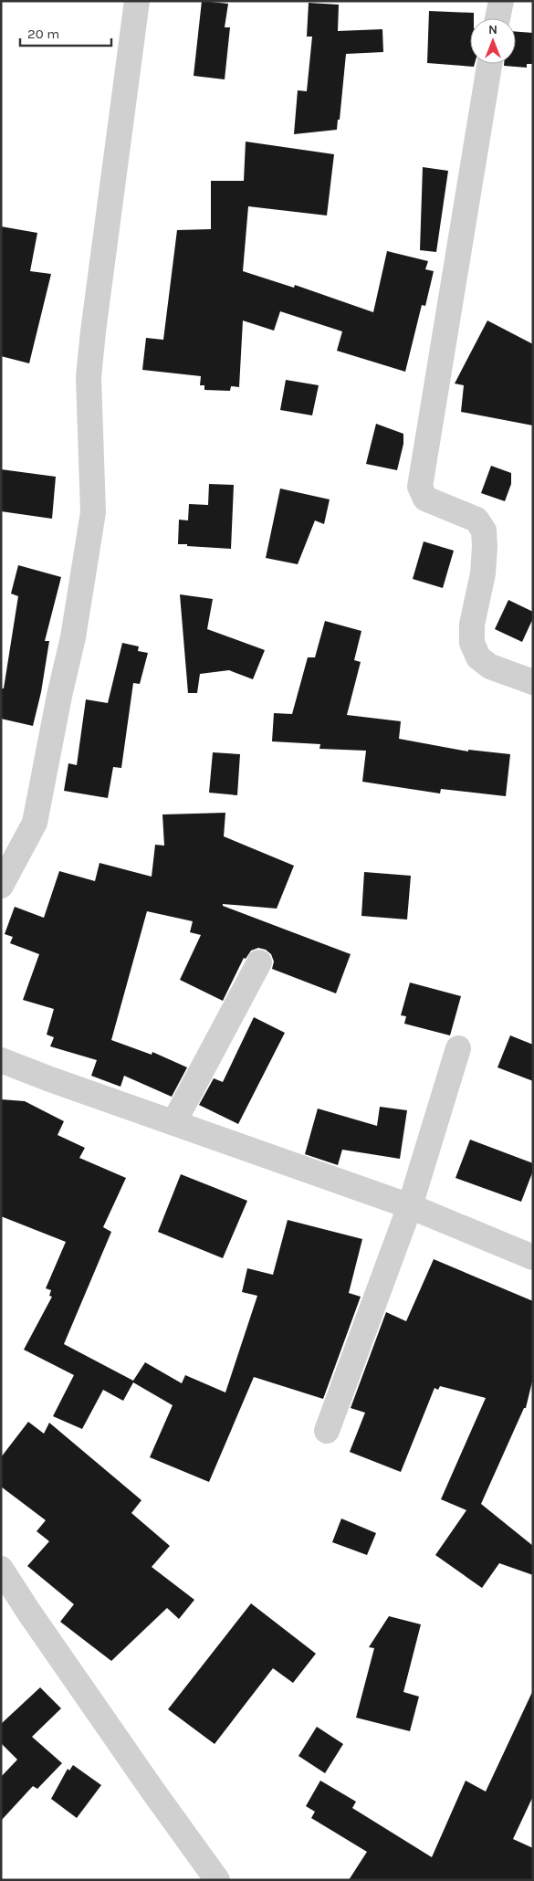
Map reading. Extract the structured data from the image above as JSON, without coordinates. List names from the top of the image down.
{
  "scale_bar": "20 m",
  "north": "top"
}
